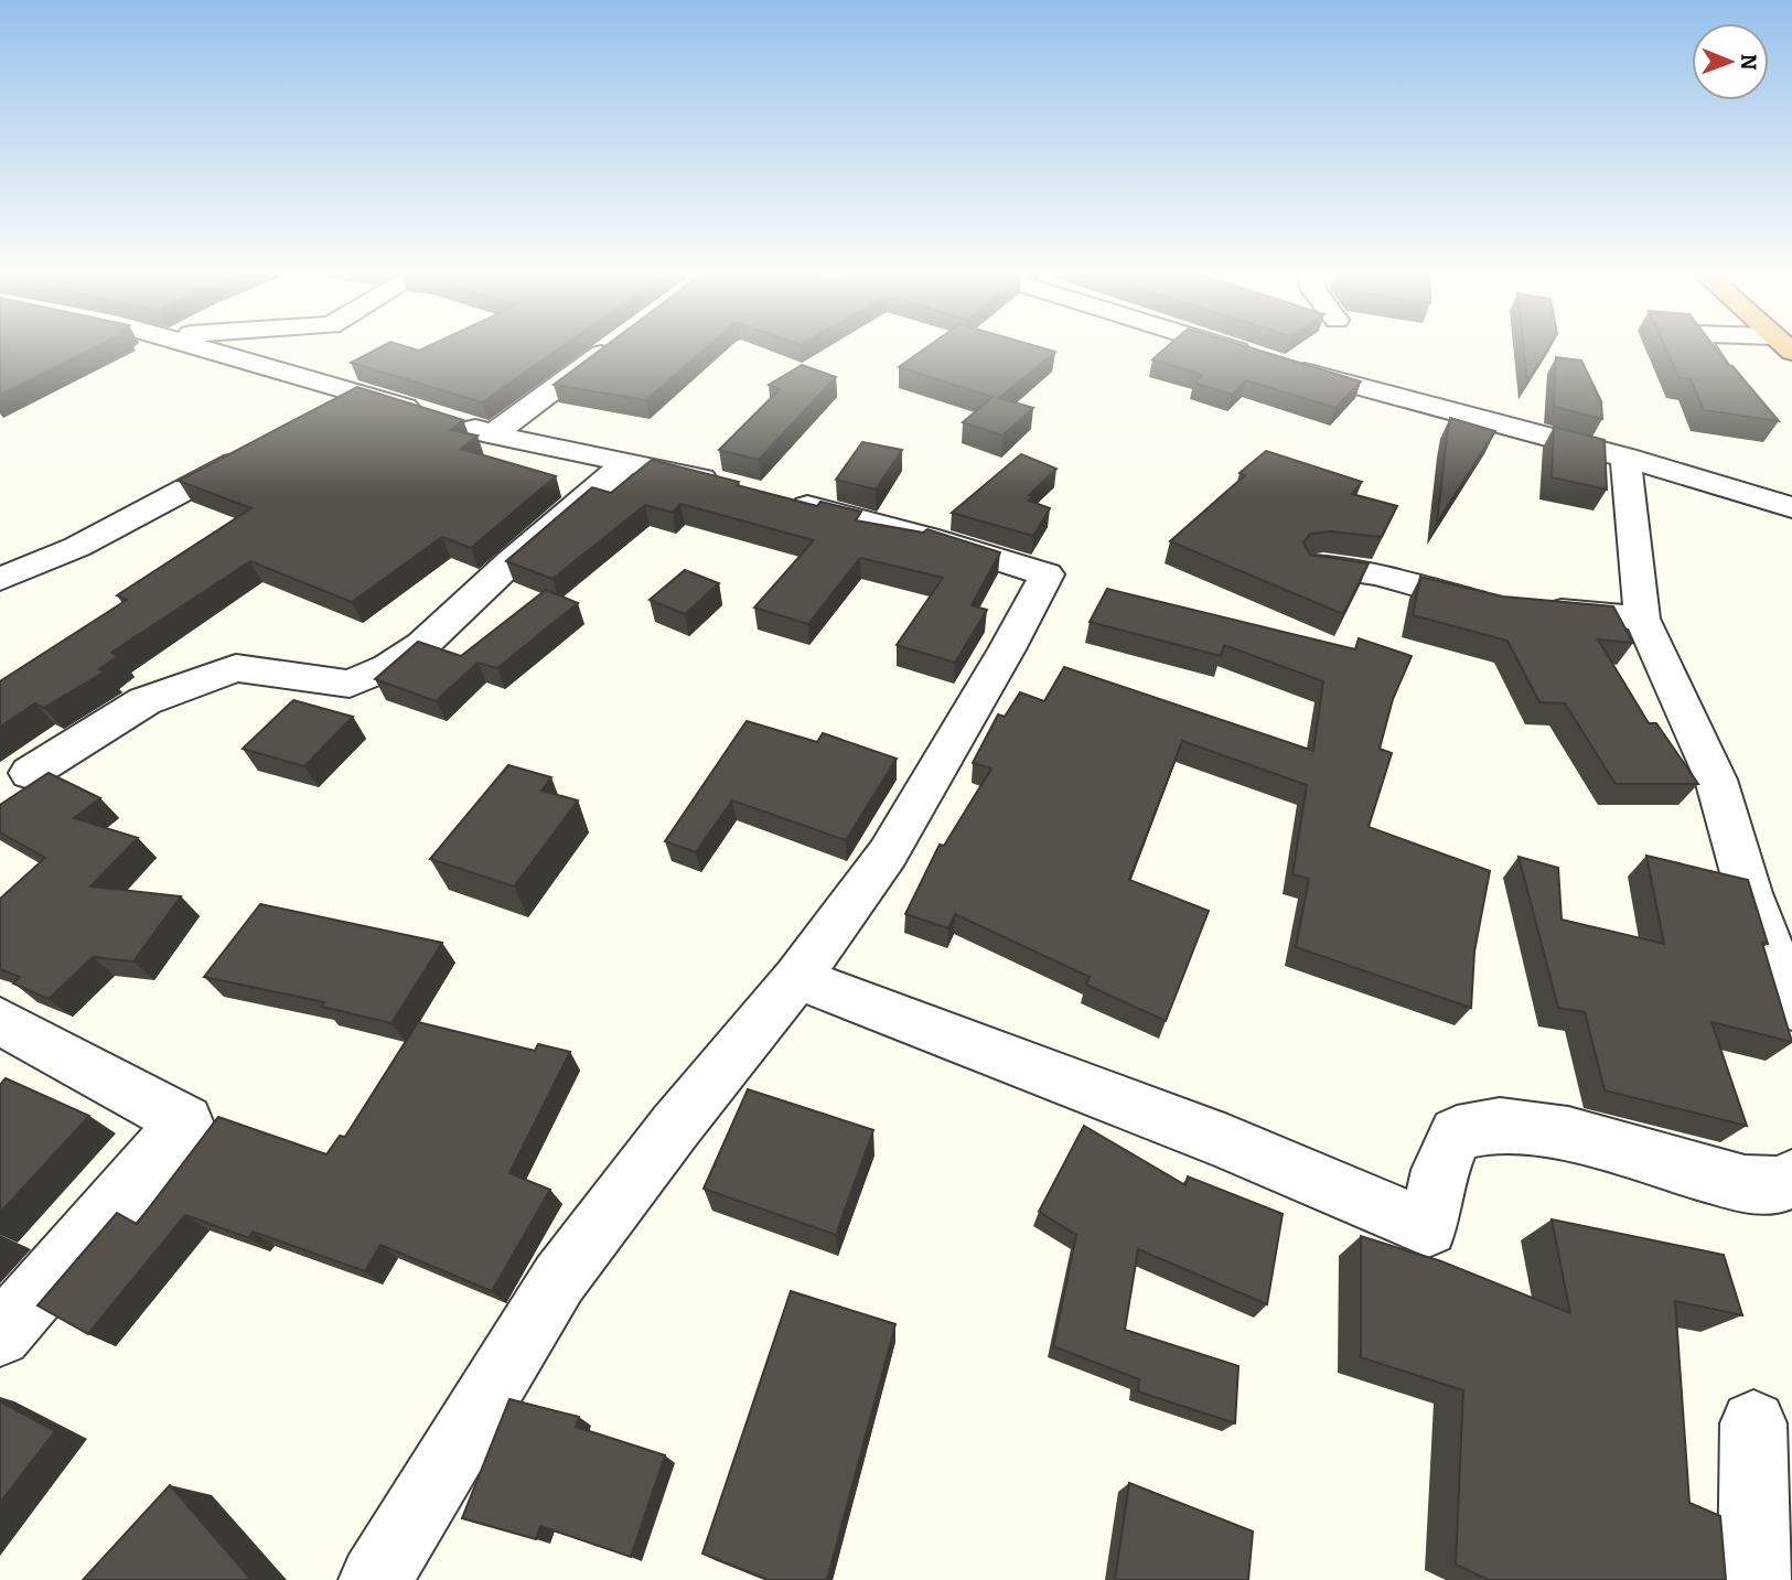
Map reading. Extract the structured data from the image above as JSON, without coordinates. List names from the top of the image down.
{
  "north": "right"
}
